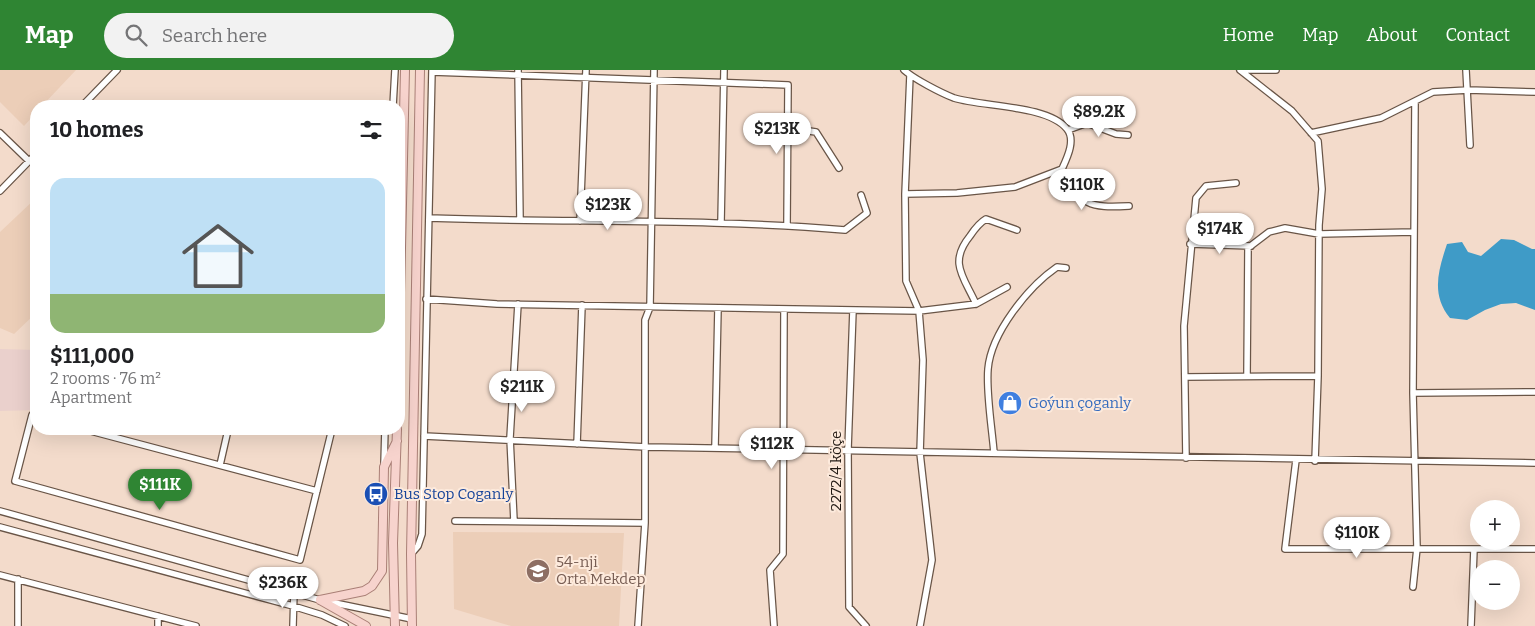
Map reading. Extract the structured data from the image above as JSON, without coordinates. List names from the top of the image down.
{
  "streets": {
    "street": ["2272/4 köçe"]
  },
  "places": {
    "shop": ["Goýun çoganly"],
    "bus stop": ["Bus Stop Coganly"],
    "school or university": ["54-nji Orta Mekdep"]
  },
  "page": {
    "header": "Map",
    "search": "Search here",
    "nav": [
      "Home",
      "Map",
      "About",
      "Contact"
    ],
    "price": [
      "$89.2K",
      "$213K",
      "$110K",
      "$123K",
      "$174K",
      "$211K",
      "$112K",
      "$111K",
      "$110K",
      "$236K"
    ],
    "heading": "10 homes",
    "list": [
      {
        "name": "$111,000",
        "note": "2 rooms · 76 m² · Apartment"
      }
    ],
    "map_buttons": ["+", "−"]
  }
}
